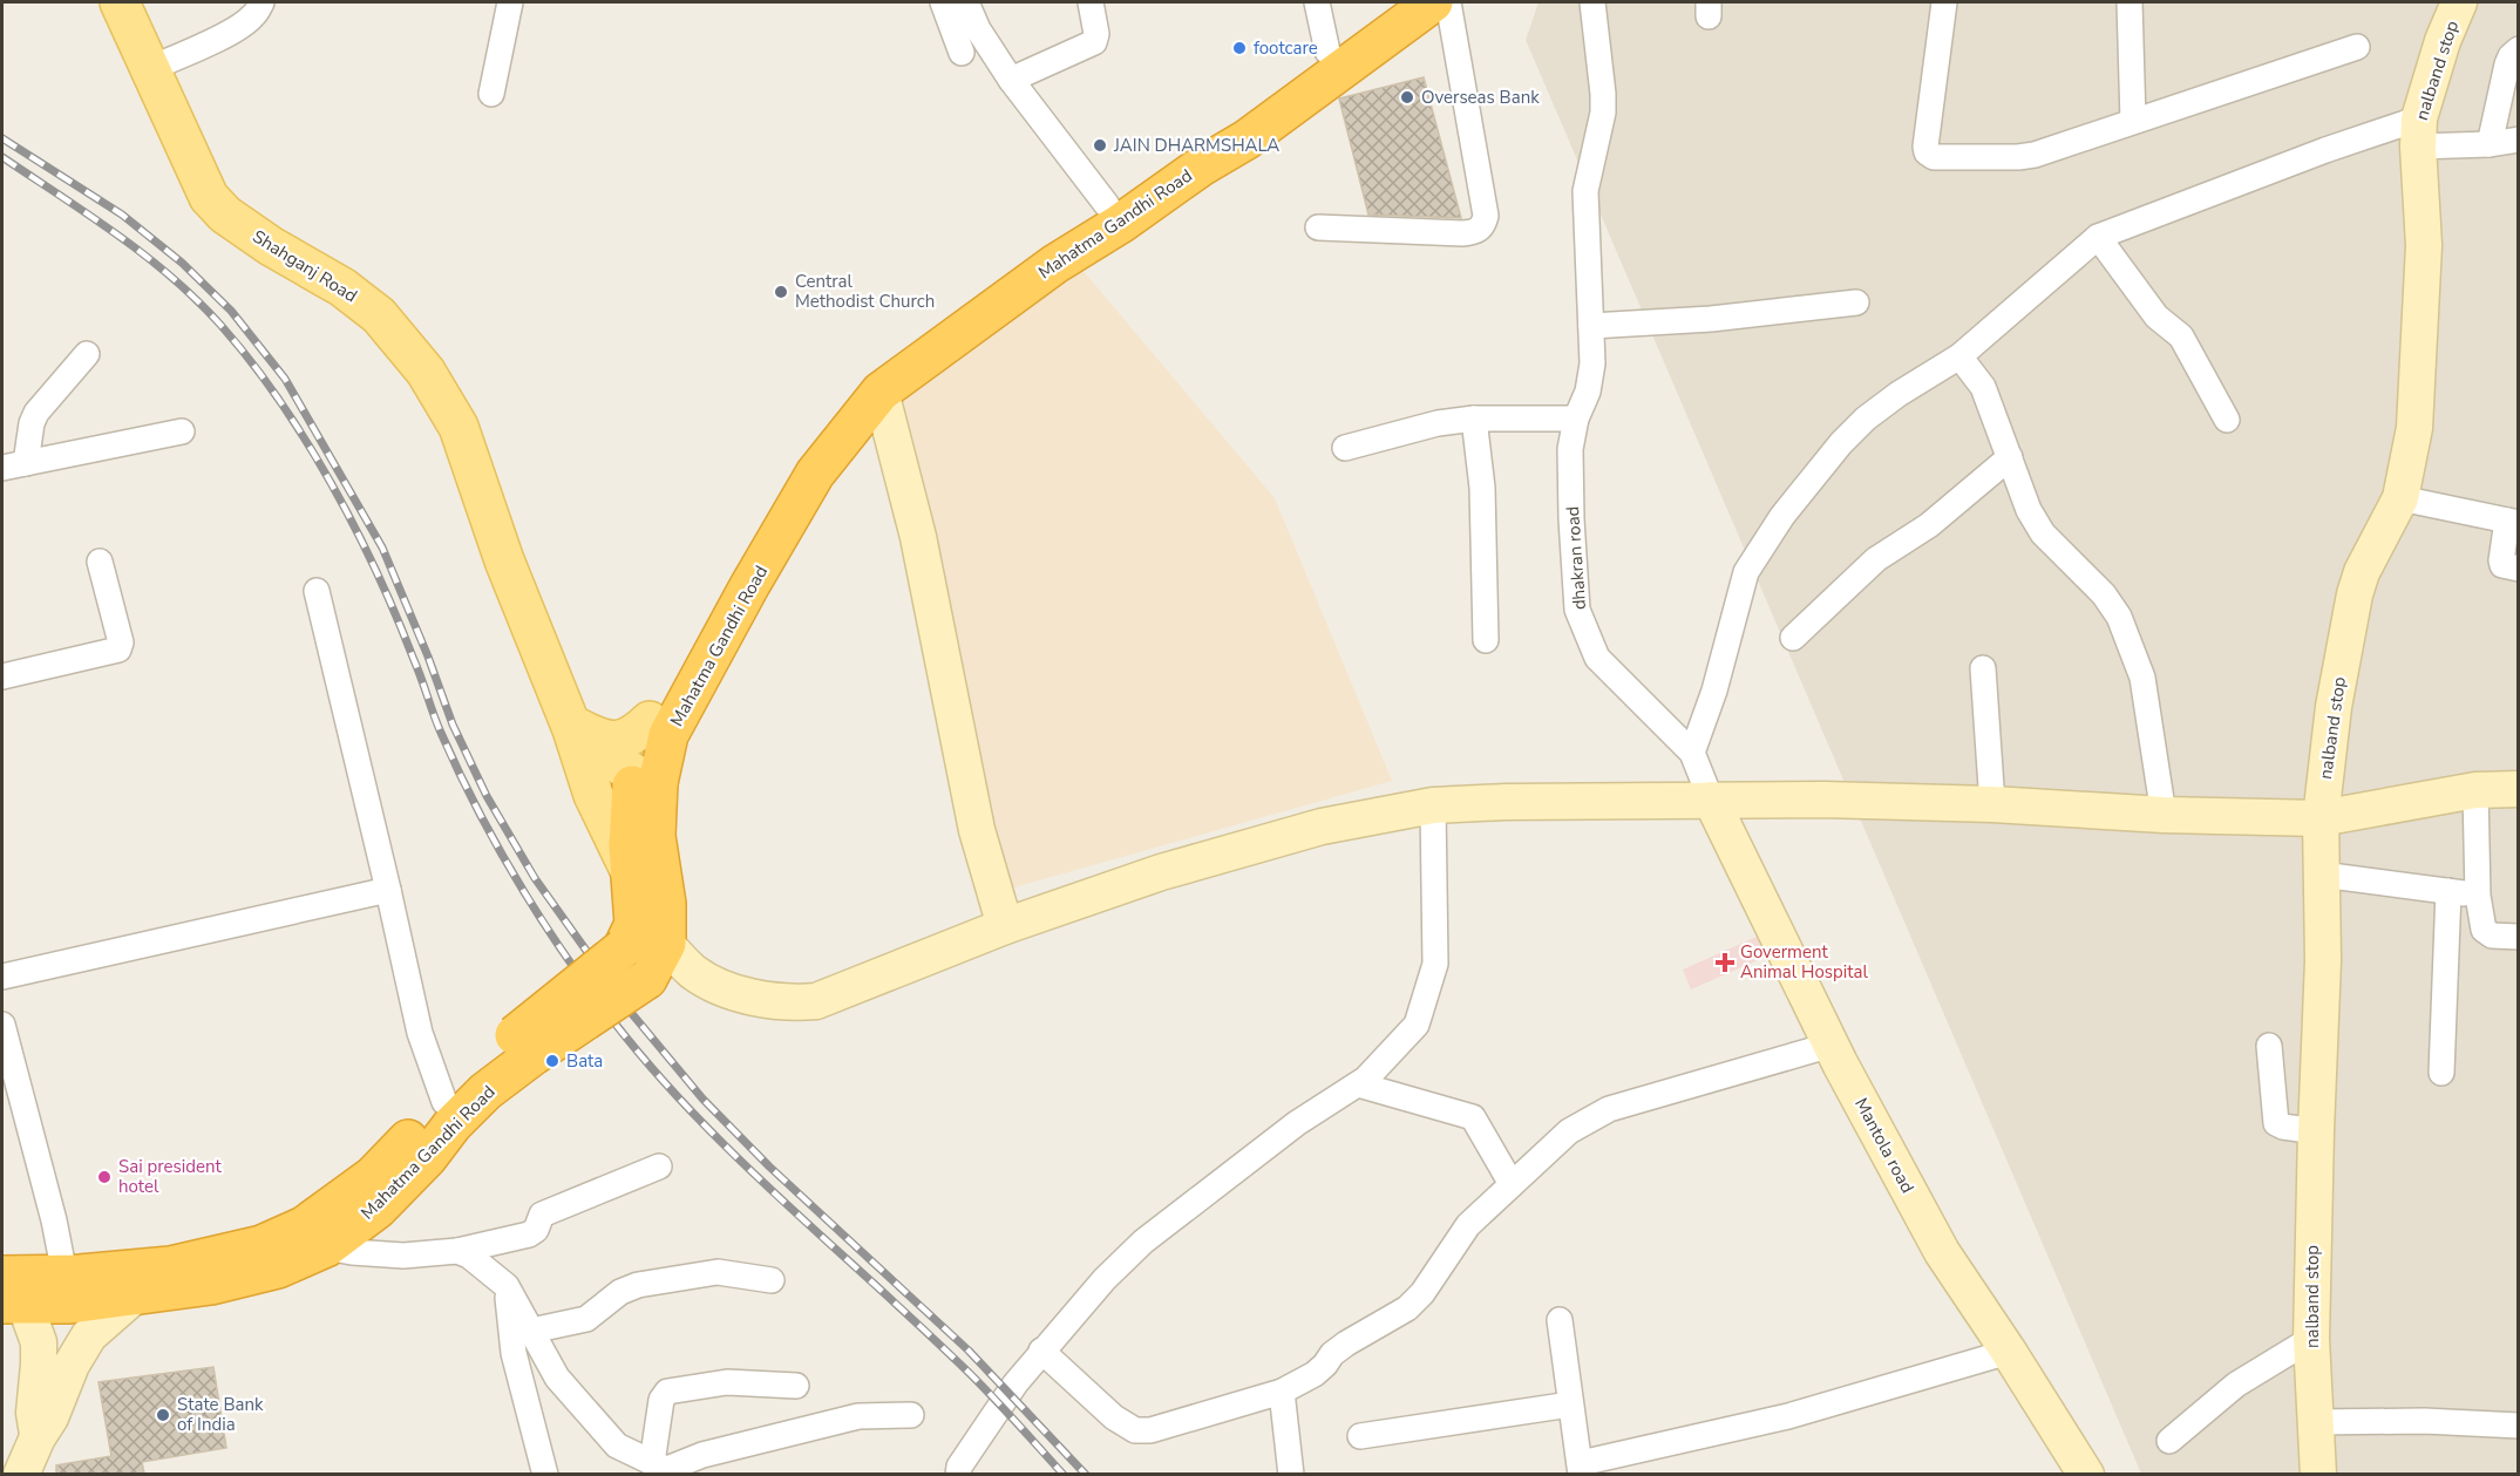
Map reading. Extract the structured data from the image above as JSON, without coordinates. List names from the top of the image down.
{
  "streets": {
    "highway": ["Mahatma Gandhi Road"],
    "main road": ["Shahganj Road"],
    "street": ["nalband stop", "dhakran road", "Mantola road"]
  },
  "crossings": [
    ["Mahatma Gandhi Road", "Shahganj Road"]
  ],
  "places": {
    "other": [
      "footcare",
      "Overseas Bank",
      "JAIN DHARMSHALA",
      "Central Methodist Church",
      "Bata",
      "Sai president hotel",
      "State Bank of India"
    ],
    "health": ["Goverment Animal Hospital"]
  }
}
